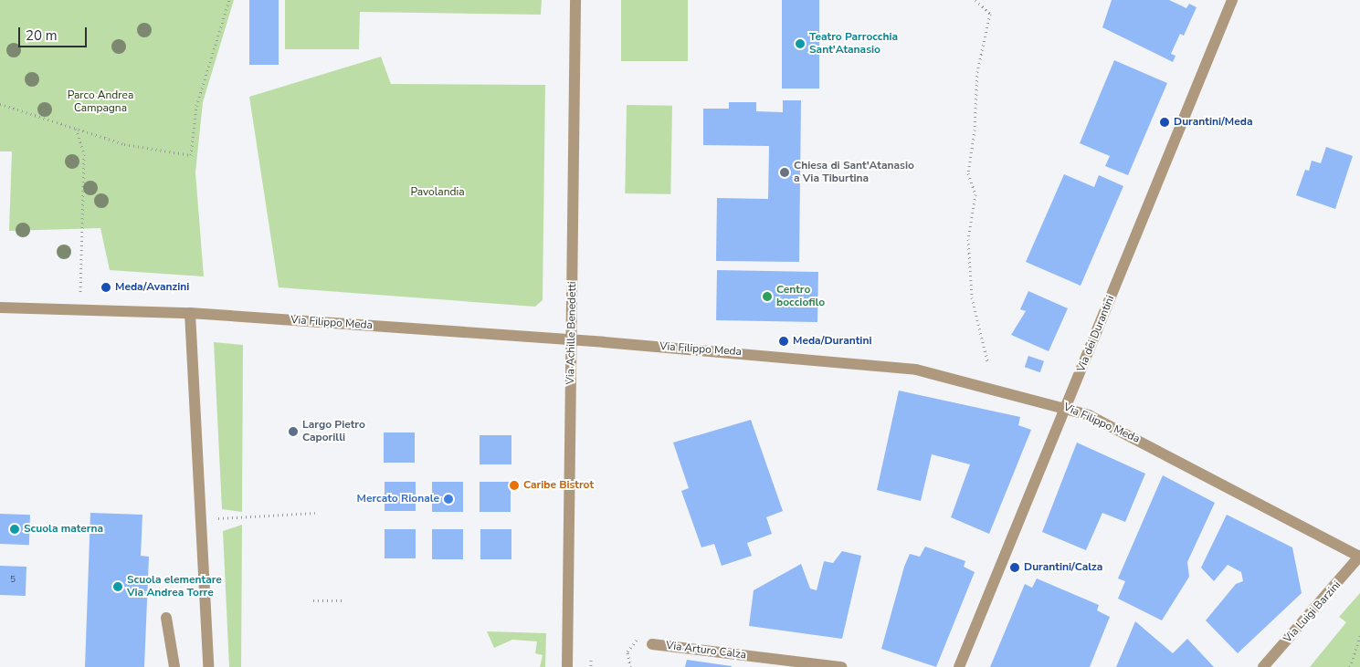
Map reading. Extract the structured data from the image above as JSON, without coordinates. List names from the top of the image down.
{
  "streets": {
    "street": [
      "Via Filippo Meda",
      "Via Achille Benedetti",
      "Via dei Durantini",
      "Via Luigi Barzini",
      "Via Arturo Calza"
    ]
  },
  "crossings": [
    ["Via Filippo Meda", "Via Achille Benedetti"],
    ["Via Filippo Meda", "Via dei Durantini"],
    ["Via Filippo Meda", "Via Luigi Barzini"]
  ],
  "parks": ["Parco Andrea Campagna", "Pavolandia"],
  "places": [
    "Teatro Parrocchia Sant'Atanasio",
    "Durantini/Meda",
    "Chiesa di Sant'Atanasio a Via Tiburtina",
    "Meda/Avanzini",
    "Centro bocciofilo",
    "Meda/Durantini",
    "Largo Pietro Caporilli",
    "Caribe Bistrot",
    "Mercato Rionale",
    "Scuola materna",
    "Durantini/Calza",
    "Scuola elementare Via Andrea Torre"
  ],
  "house_numbers": ["5"],
  "scale_bar": "20 m"
}
